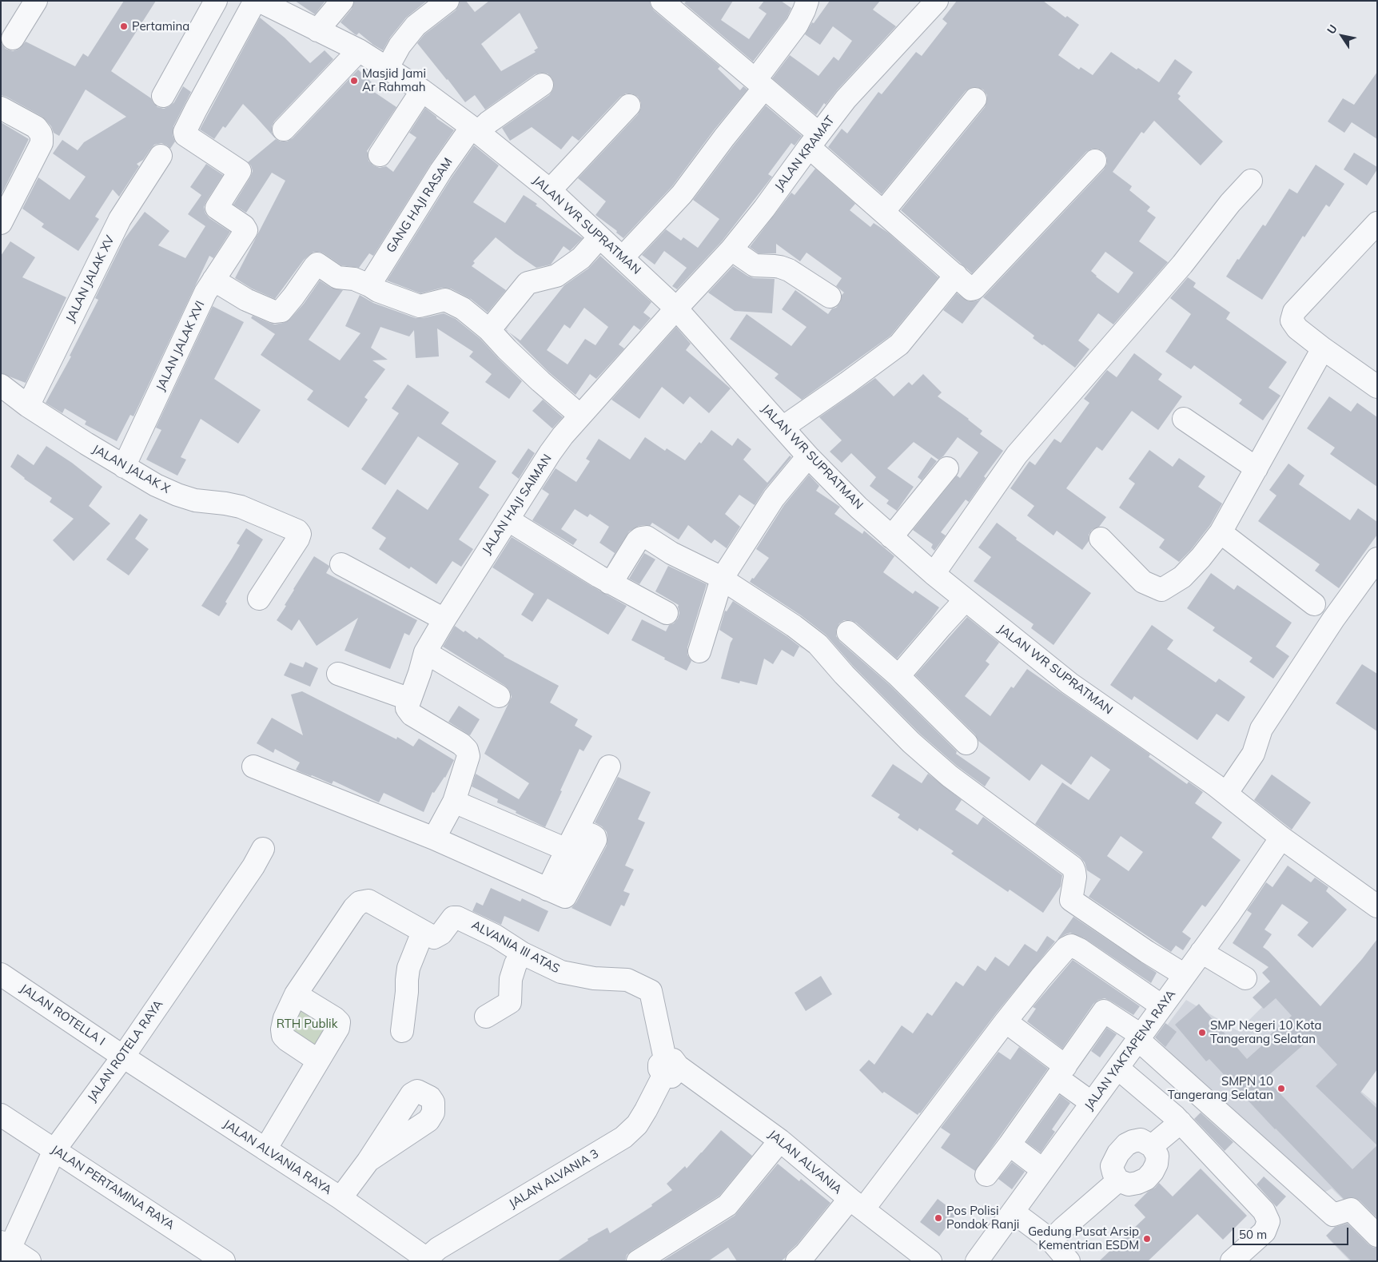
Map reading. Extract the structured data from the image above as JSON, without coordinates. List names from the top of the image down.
{
  "streets": {
    "street": [
      "JALAN KRAMAT",
      "GANG HAJI RASAM",
      "JALAN WR SUPRATMAN",
      "JALAN JALAK XV",
      "JALAN JALAK XVI",
      "JALAN JALAK X",
      "JALAN HAJI SAIMAN",
      "ALVANIA III ATAS",
      "JALAN ROTELLA I",
      "JALAN YAKTAPENA RAYA",
      "JALAN ROTELA RAYA",
      "JALAN ALVANIA RAYA",
      "JALAN ALVANIA",
      "JALAN ALVANIA 3",
      "JALAN PERTAMINA RAYA"
    ]
  },
  "crossings": [
    ["JALAN KRAMAT", "JALAN WR SUPRATMAN"],
    ["JALAN KRAMAT", "JALAN HAJI SAIMAN"],
    ["GANG HAJI RASAM", "JALAN WR SUPRATMAN"],
    ["JALAN WR SUPRATMAN", "JALAN HAJI SAIMAN"],
    ["JALAN WR SUPRATMAN", "JALAN YAKTAPENA RAYA"],
    ["JALAN JALAK XV", "JALAN JALAK X"],
    ["JALAN JALAK XVI", "JALAN JALAK X"],
    ["ALVANIA III ATAS", "JALAN ALVANIA"],
    ["ALVANIA III ATAS", "JALAN ALVANIA 3"],
    ["JALAN ROTELLA I", "JALAN ROTELA RAYA"],
    ["JALAN ROTELLA I", "JALAN ALVANIA RAYA"],
    ["JALAN ROTELA RAYA", "JALAN ALVANIA RAYA"],
    ["JALAN ROTELA RAYA", "JALAN PERTAMINA RAYA"],
    ["JALAN ALVANIA RAYA", "JALAN ALVANIA 3"],
    ["JALAN ALVANIA", "JALAN ALVANIA 3"]
  ],
  "parks": ["RTH Publik"],
  "places": [
    "Pertamina",
    "Masjid Jami Ar Rahmah",
    "SMP Negeri 10 Kota Tangerang Selatan",
    "SMPN 10 Tangerang Selatan",
    "Pos Polisi Pondok Ranji",
    "Gedung Pusat Arsip Kementrian ESDM"
  ],
  "scale_bar": "50 m",
  "north": "top left"
}
